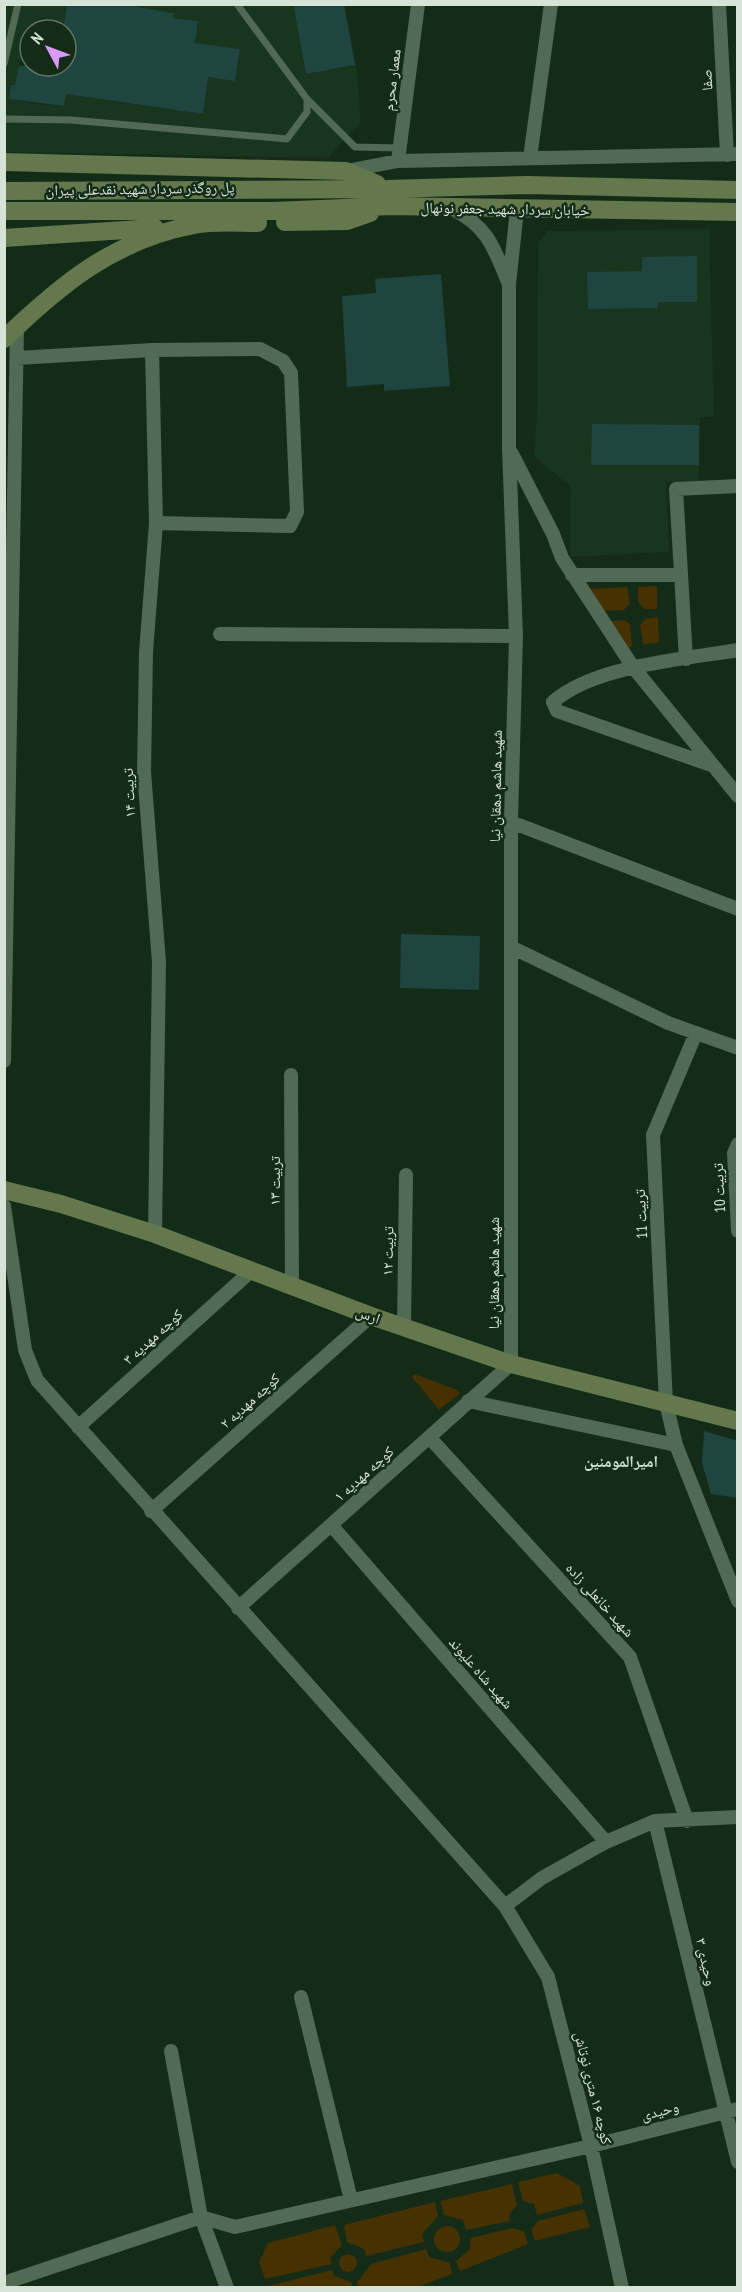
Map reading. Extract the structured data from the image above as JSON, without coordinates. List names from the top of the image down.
{
  "streets": {
    "main road": ["پل روگذر سردار شهید نقدعلی پیران", "خیابان سردار شهید جعفر نونهال", "ارس"],
    "street": [
      "معمار محرم",
      "صفا",
      "شهید هاشم دهقان نیا",
      "تربیت ۱۴",
      "تربیت ۱۳",
      "تربیت 10",
      "تربیت 11",
      "تربیت ۱۲",
      "کوچه مهدیه ۳",
      "کوچه مهدیه ۲",
      "کوچه مهدیه ۱",
      "شهید خانعلی زاده",
      "شهید شاه علیوند",
      "وحیدی ۳",
      "کوچه ۱۶ متری نوتاش",
      "وحیدی"
    ]
  },
  "crossings": [
    ["پل روگذر سردار شهید نقدعلی پیران", "خیابان سردار شهید جعفر نونهال"],
    ["خیابان سردار شهید جعفر نونهال", "شهید هاشم دهقان نیا"],
    ["شهید هاشم دهقان نیا", "ارس"],
    ["شهید هاشم دهقان نیا", "کوچه مهدیه ۱"],
    ["تربیت ۱۴", "ارس"],
    ["تربیت ۱۳", "ارس"],
    ["تربیت 11", "ارس"],
    ["تربیت ۱۲", "ارس"],
    ["ارس", "کوچه مهدیه ۳"],
    ["ارس", "کوچه مهدیه ۲"],
    ["ارس", "کوچه مهدیه ۱"],
    ["کوچه مهدیه ۳", "کوچه ۱۶ متری نوتاش"],
    ["کوچه مهدیه ۲", "کوچه ۱۶ متری نوتاش"],
    ["کوچه مهدیه ۱", "شهید خانعلی زاده"],
    ["کوچه مهدیه ۱", "شهید شاه علیوند"],
    ["کوچه مهدیه ۱", "کوچه ۱۶ متری نوتاش"],
    ["وحیدی ۳", "وحیدی"],
    ["کوچه ۱۶ متری نوتاش", "وحیدی"]
  ],
  "districts": ["امیرالمومنین"],
  "north": "top left"
}
